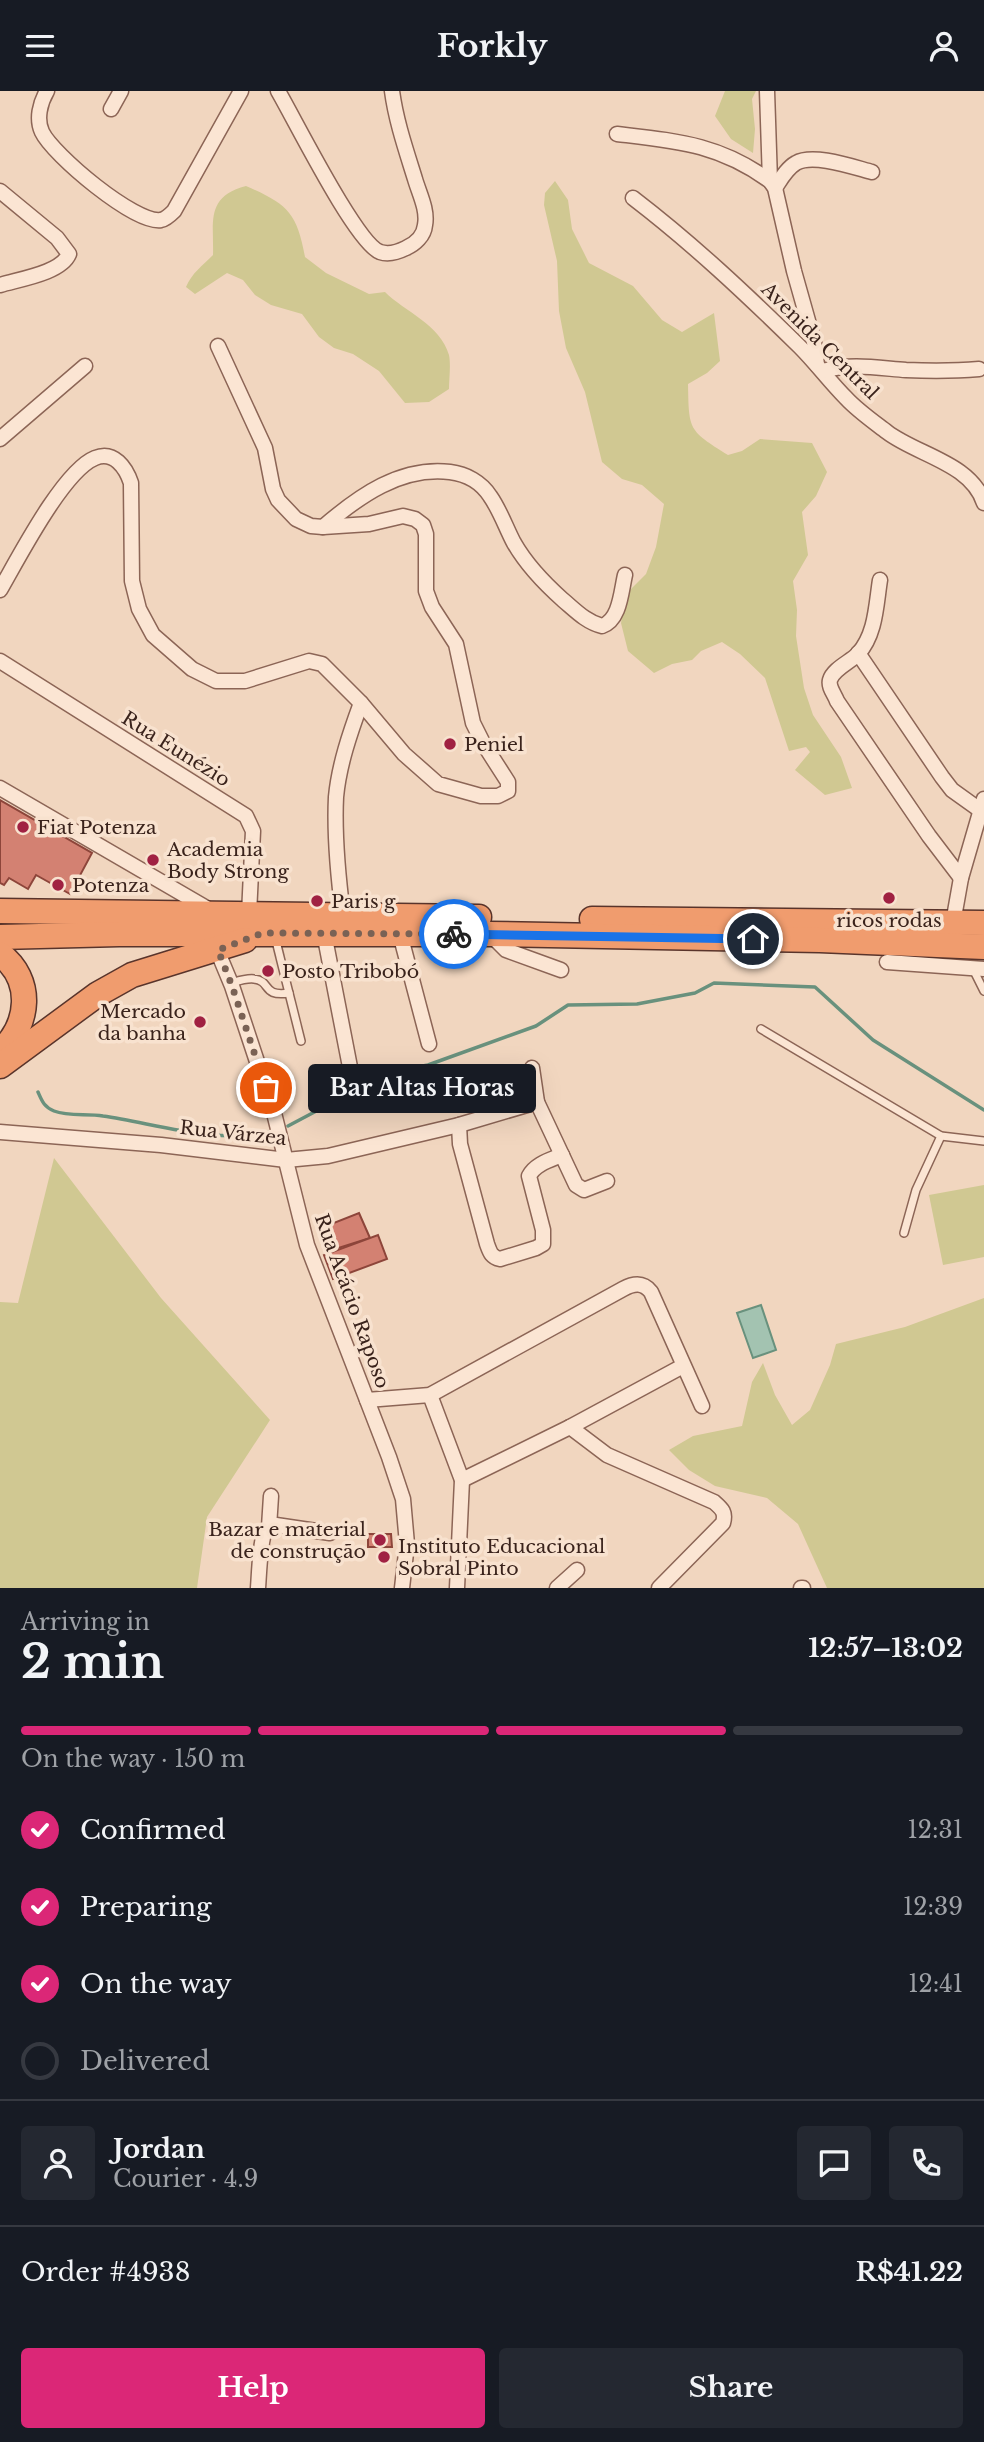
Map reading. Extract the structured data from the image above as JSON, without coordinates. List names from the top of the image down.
{
  "streets": {
    "street": [
      "Avenida Central",
      "Rua Eunézio",
      "Rua Várzea",
      "Rua Acácio Raposo"
    ]
  },
  "crossings": [
    ["Rua Várzea", "Rua Acácio Raposo"]
  ],
  "places": [
    "Peniel",
    "Fiat Potenza",
    "Academia Body Strong",
    "Potenza",
    "ricos rodas",
    "Paris g",
    "Posto Tribobó",
    "Mercado da banha",
    "Bar Altas Horas",
    "Bazar e material de construção",
    "Instituto Educacional Sobral Pinto"
  ],
  "page": {
    "header": "Forkly",
    "bubble": "Bar Altas Horas",
    "heading": ["2 min", "Arriving in", "12:57–13:02"],
    "panel": [
      "Jordan",
      "Courier · 4.9",
      "Order #4938",
      "R$41.22"
    ],
    "bar": "On the way · 150 m",
    "list": [
      ["Confirmed", "12:31"],
      ["Preparing", "12:39"],
      ["On the way", "12:41"],
      "Delivered"
    ],
    "buttons": ["Help", "Share"]
  }
}
